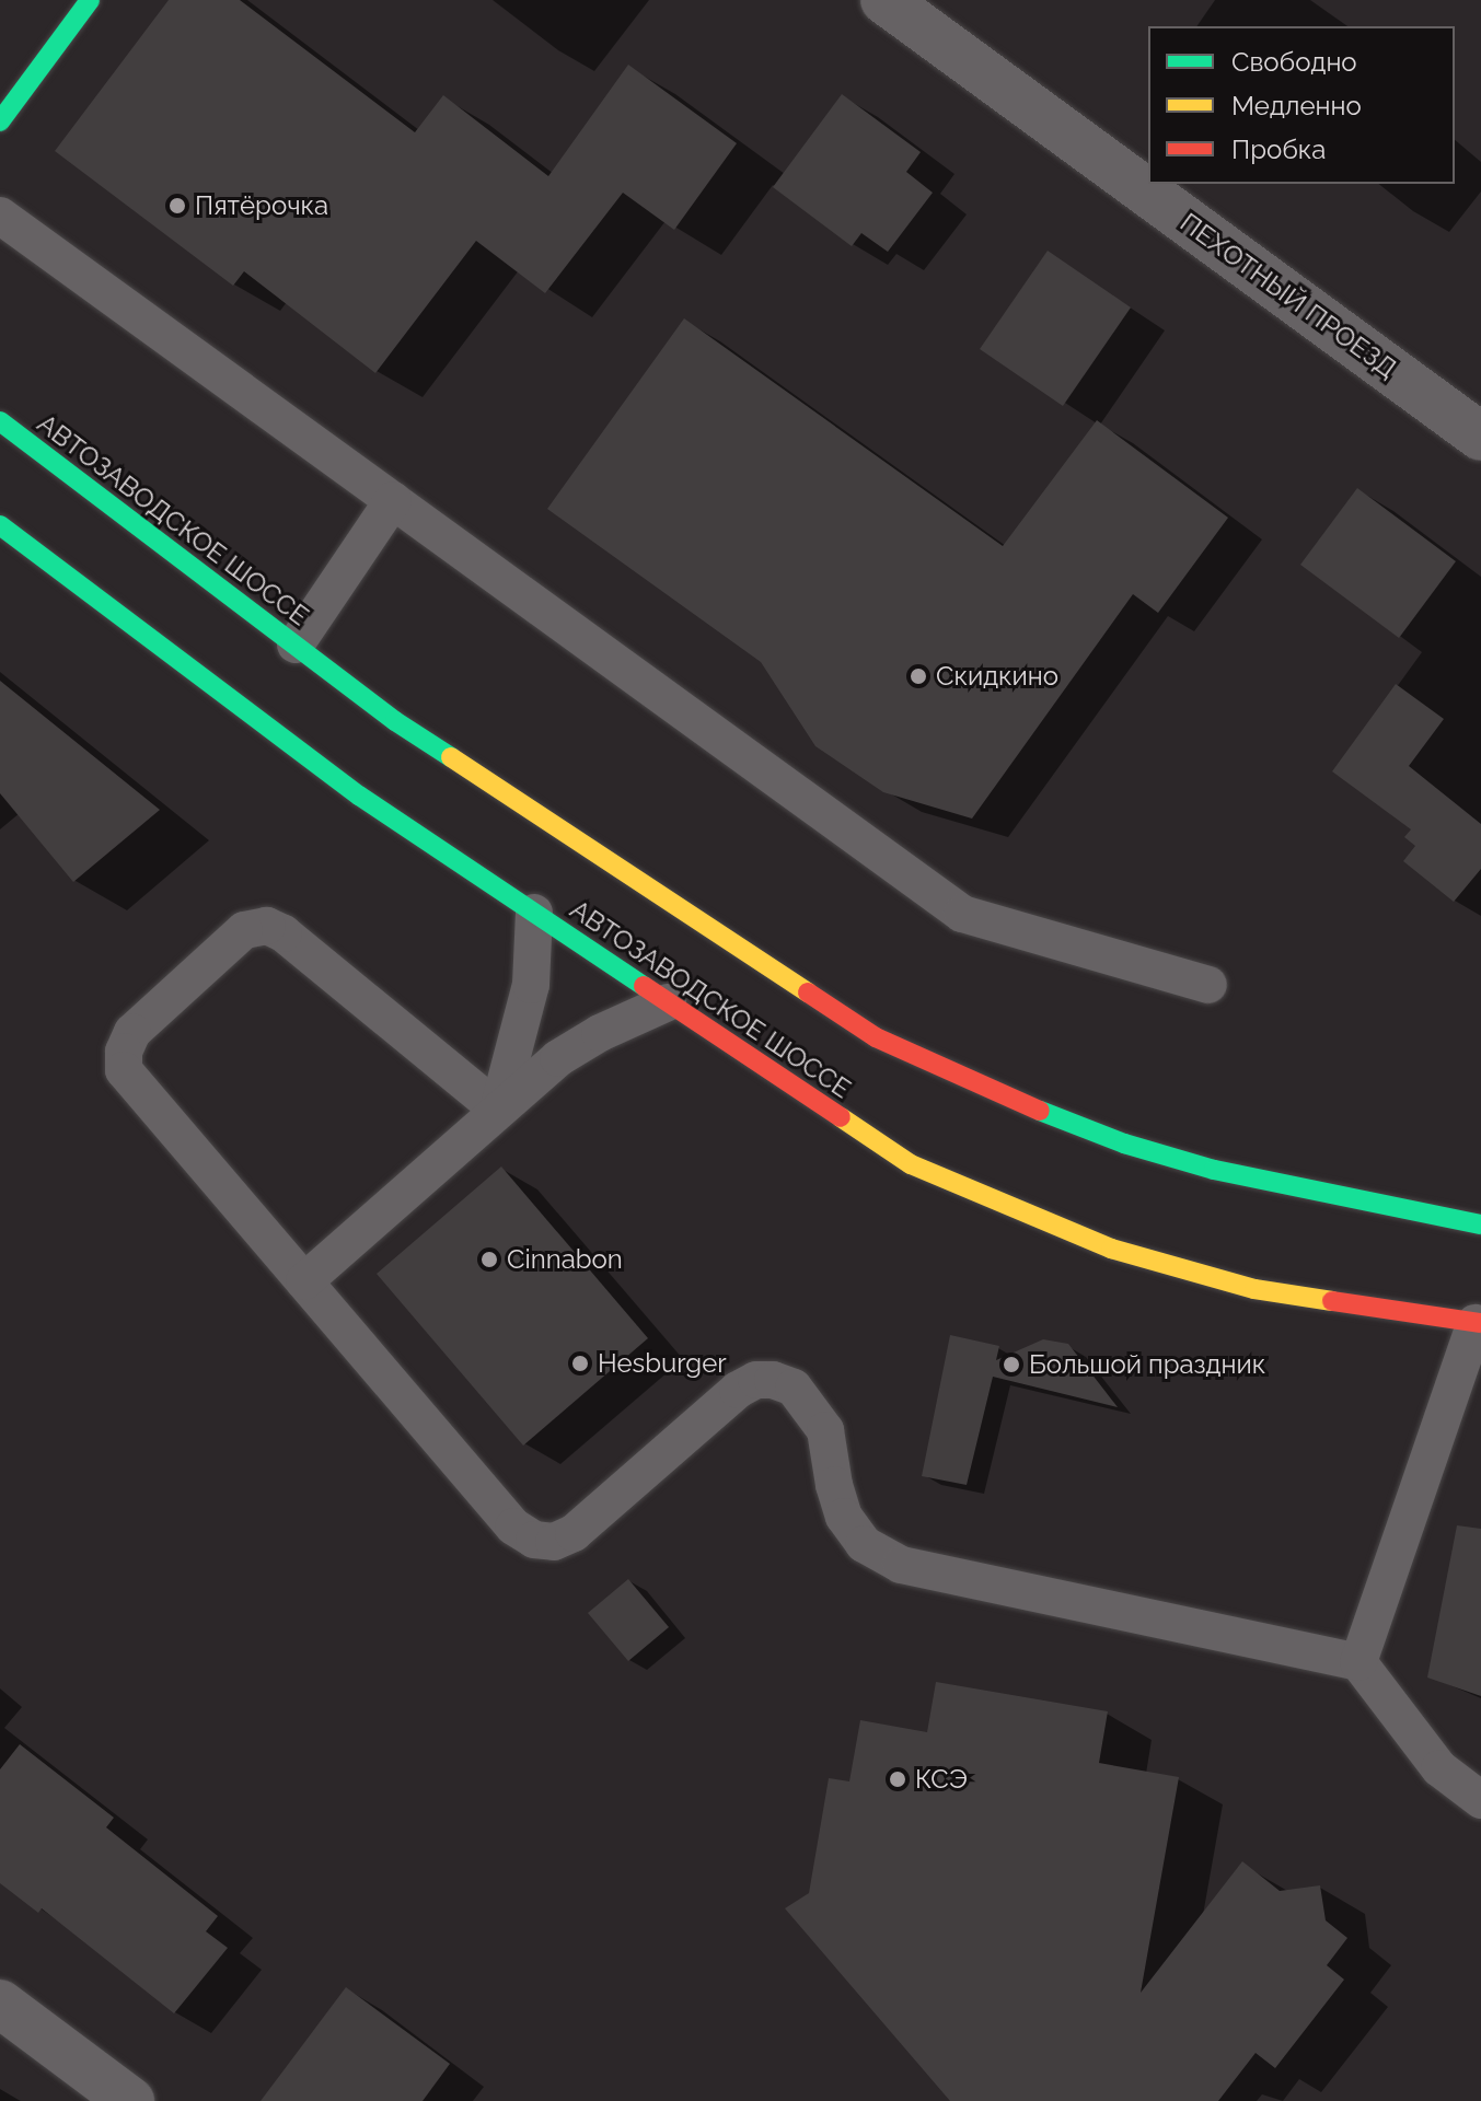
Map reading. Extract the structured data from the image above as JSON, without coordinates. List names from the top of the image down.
{
  "streets": {
    "main road": ["АВТОЗАВОДСКОЕ ШОССЕ"],
    "street": ["ПЕХОТНЫЙ ПРОЕЗД"]
  },
  "places": [
    "Пятёрочка",
    "Скидкино",
    "Cinnabon",
    "Hesburger",
    "Большой праздник",
    "КСЭ"
  ],
  "legend": ["Свободно", "Медленно", "Пробка"]
}
